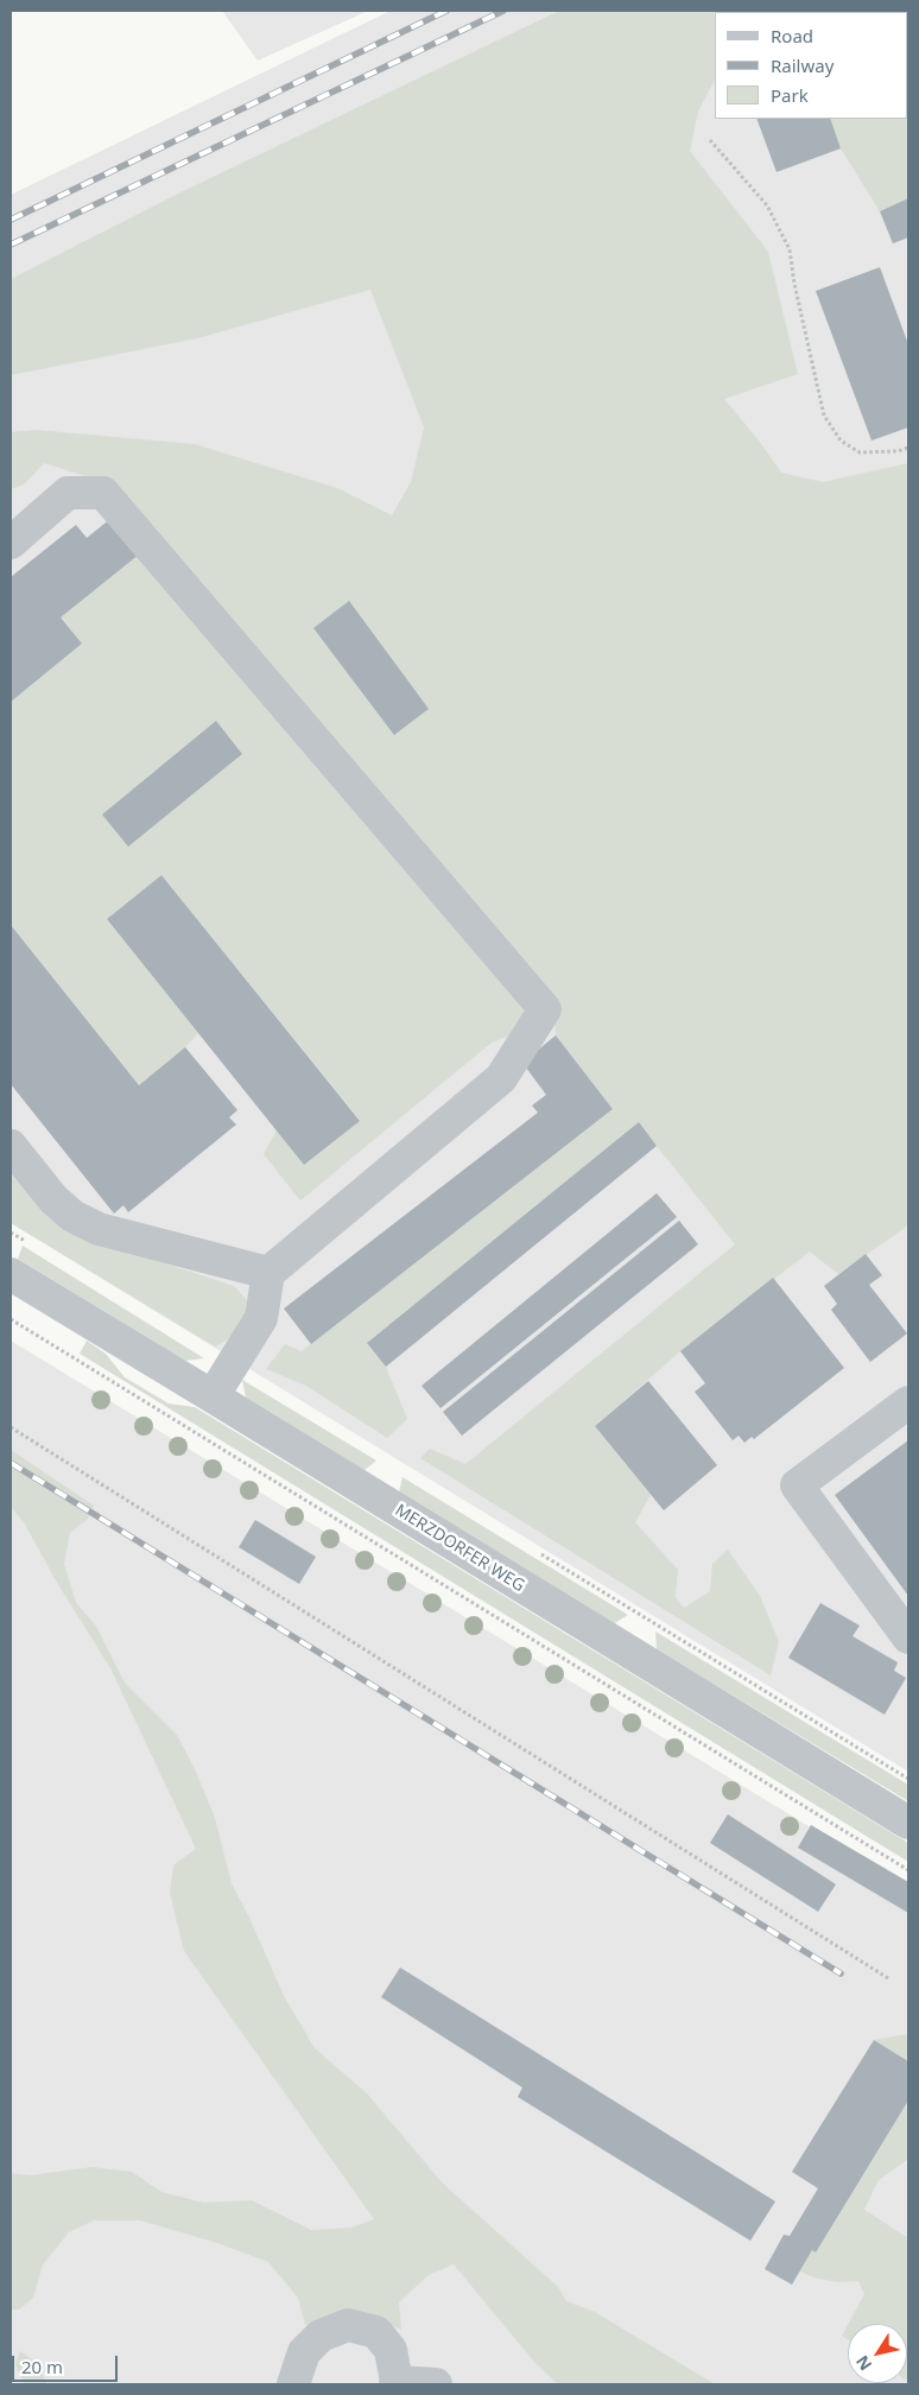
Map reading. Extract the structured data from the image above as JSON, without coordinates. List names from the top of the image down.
{
  "streets": {
    "street": ["MERZDORFER WEG"]
  },
  "legend": ["Road", "Railway", "Park"],
  "scale_bar": "20 m",
  "north": "bottom left"
}
